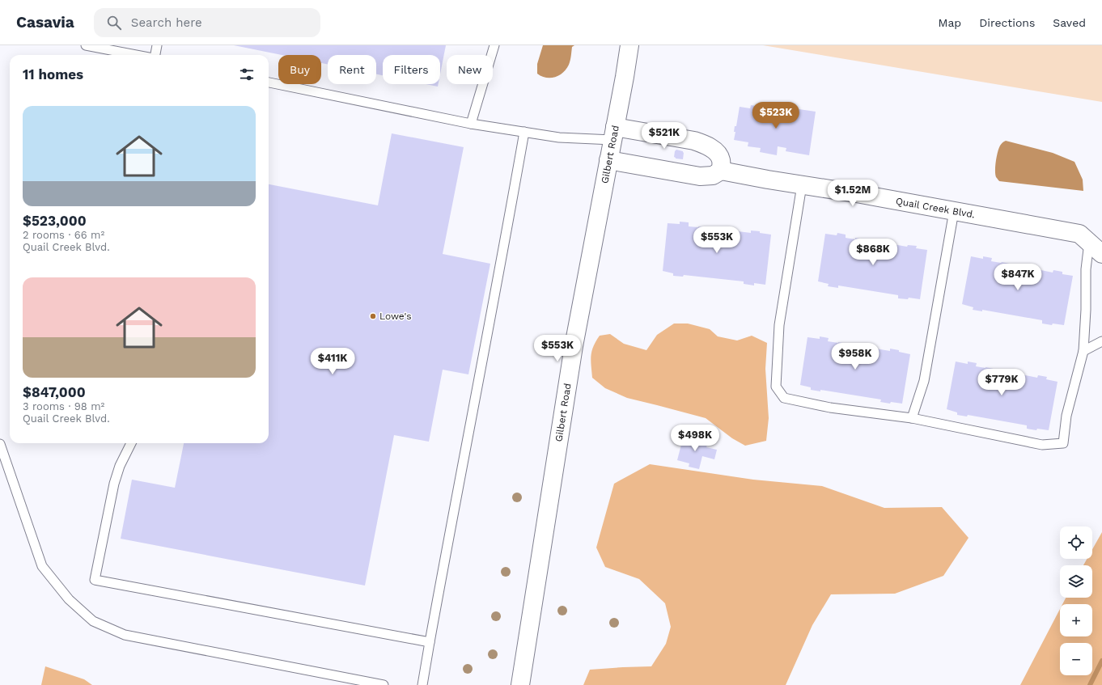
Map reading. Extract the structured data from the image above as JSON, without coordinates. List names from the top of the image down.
{
  "streets": {
    "street": ["Gilbert Road", "Quail Creek Blvd."]
  },
  "crossings": [
    ["Gilbert Road", "Quail Creek Blvd."]
  ],
  "places": ["Lowe's"],
  "page": {
    "header": "Casavia",
    "search": "Search here",
    "nav": ["Map", "Directions", "Saved"],
    "chip": [
      "Buy",
      "Rent",
      "Filters",
      "New"
    ],
    "heading": "11 homes",
    "list": [
      {
        "name": "$523,000",
        "note": "2 rooms · 66 m² · Quail Creek Blvd."
      },
      {
        "name": "$847,000",
        "note": "3 rooms · 98 m² · Quail Creek Blvd."
      }
    ],
    "price": [
      "$523K",
      "$521K",
      "$1.52M",
      "$553K",
      "$868K",
      "$847K",
      "$553K",
      "$958K",
      "$411K",
      "$779K",
      "$498K"
    ],
    "map_buttons": ["+", "−"]
  }
}
